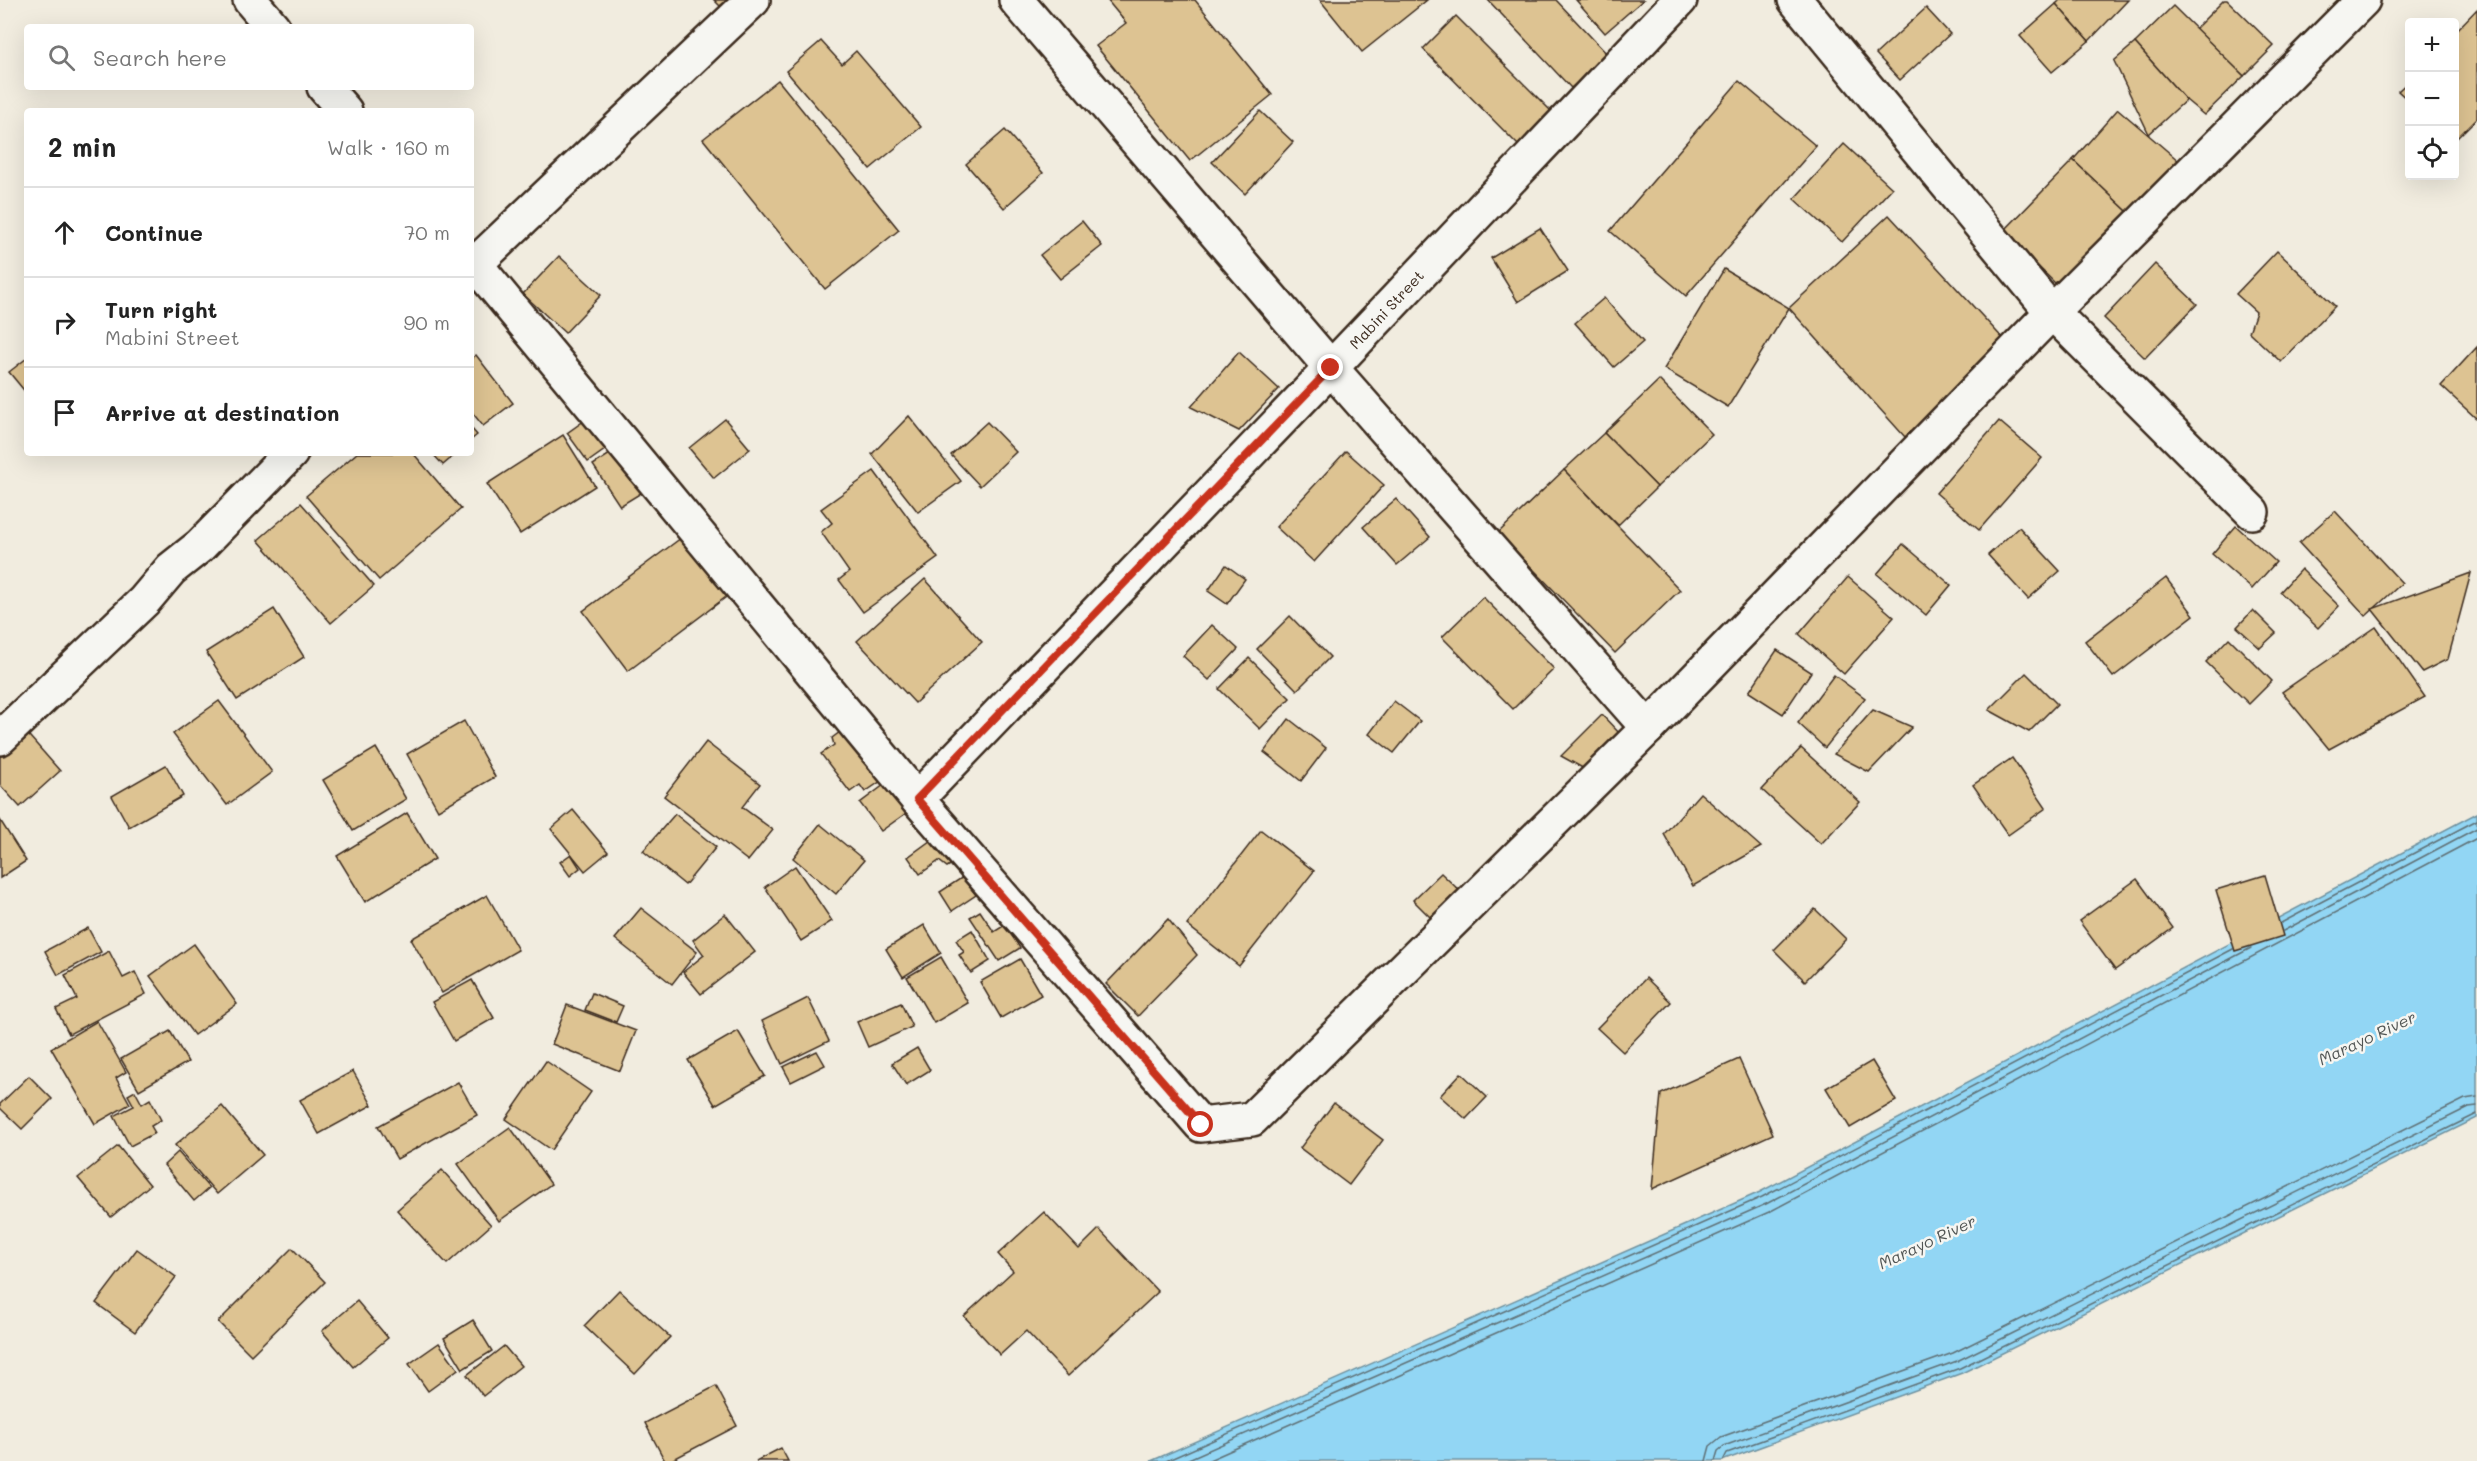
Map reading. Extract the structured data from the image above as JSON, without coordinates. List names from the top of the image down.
{
  "streets": {
    "street": ["Mabini Street"]
  },
  "water": ["Marayo River"],
  "page": {
    "map_buttons": ["+", "−"],
    "search": "Search here",
    "heading": ["2 min", "Walk · 160 m"],
    "list": [
      ["Continue", "70 m"],
      ["Turn right", "Mabini Street", "90 m"],
      "Arrive at destination"
    ]
  }
}
